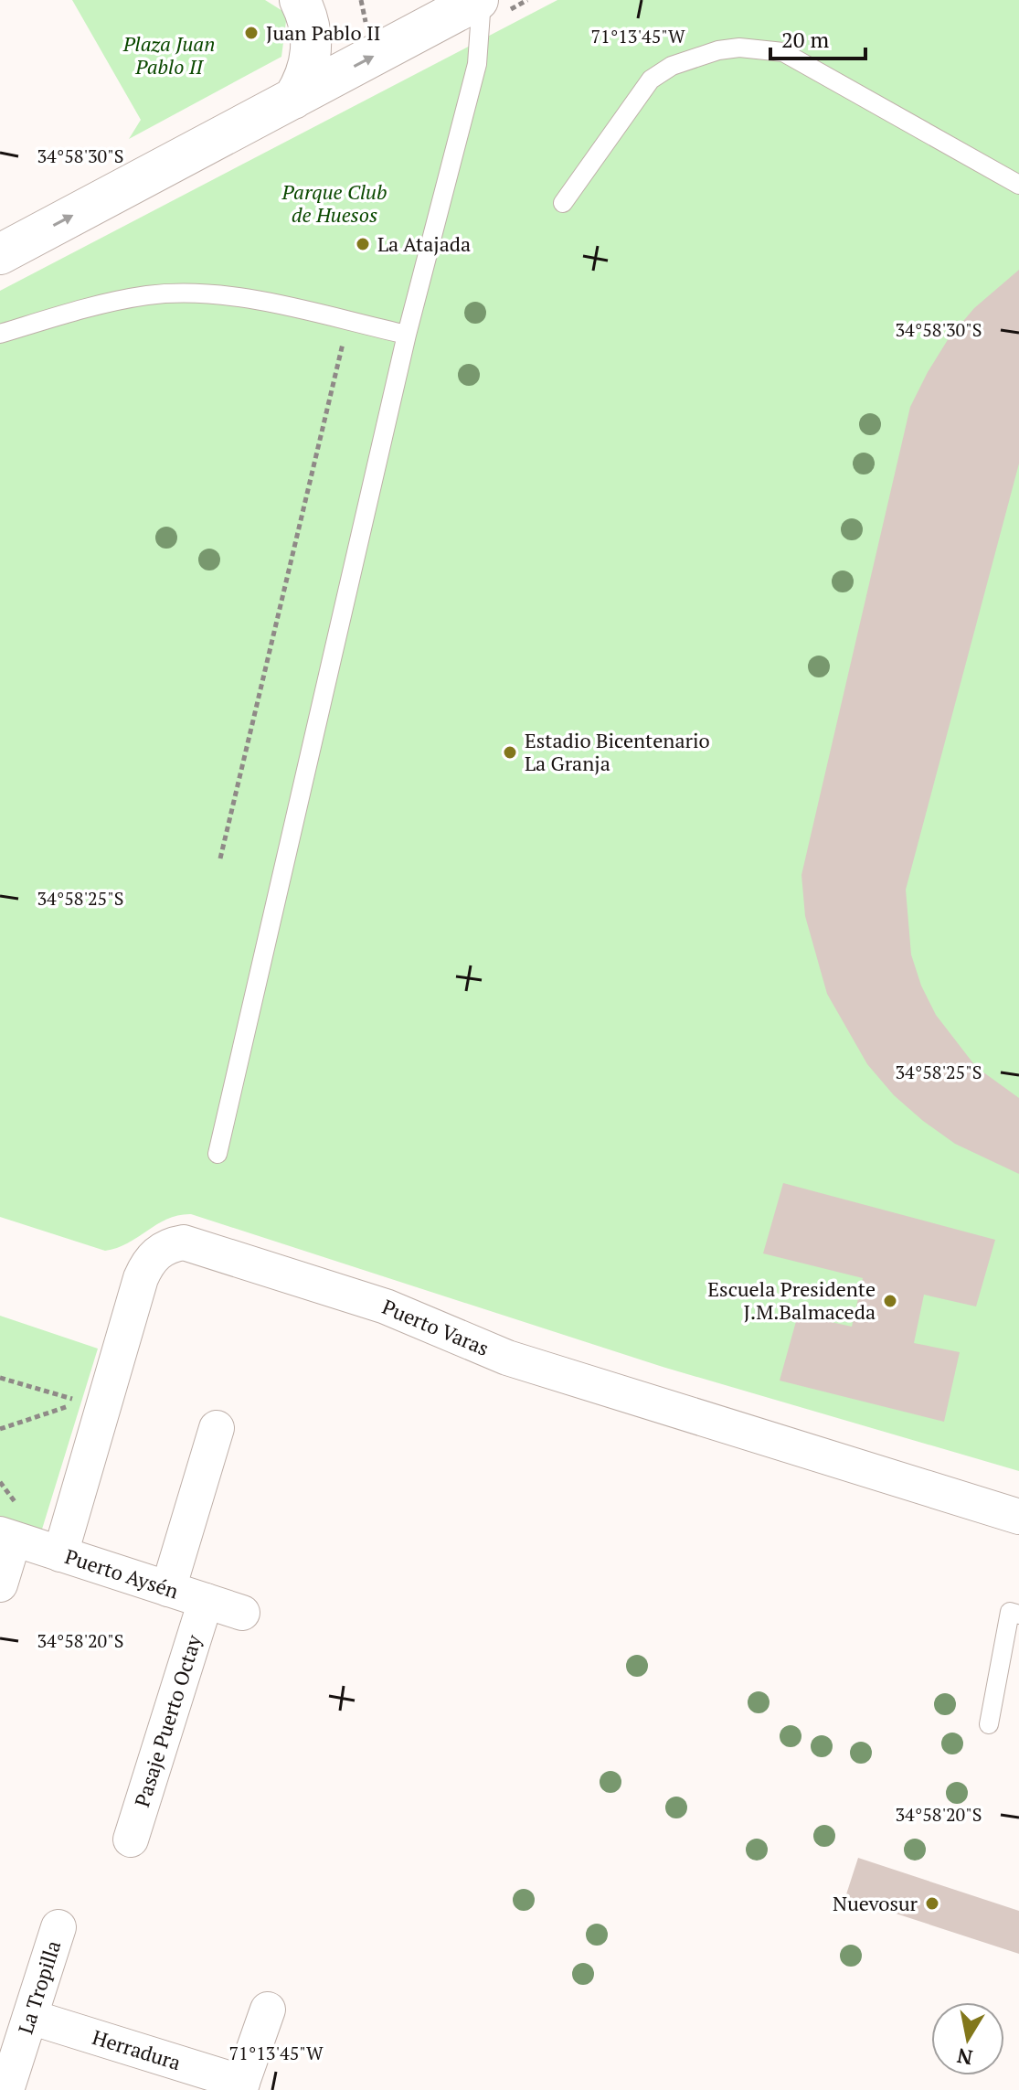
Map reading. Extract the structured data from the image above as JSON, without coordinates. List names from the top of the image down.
{
  "streets": {
    "street": [
      "Puerto Varas",
      "Puerto Aysén",
      "Pasaje Puerto Octay",
      "La Tropilla",
      "Herradura"
    ]
  },
  "crossings": [
    ["Puerto Varas", "Puerto Aysén"],
    ["Puerto Aysén", "Pasaje Puerto Octay"],
    ["La Tropilla", "Herradura"]
  ],
  "parks": ["Plaza Juan Pablo II", "Parque Club de Huesos"],
  "places": [
    "Juan Pablo II",
    "La Atajada",
    "Estadio Bicentenario La Granja",
    "Escuela Presidente J.M.Balmaceda",
    "Nuevosur"
  ],
  "scale_bar": "20 m",
  "north": "bottom",
  "coordinates": [
    "71°13'45\"W",
    "34°58'30\"S",
    "34°58'25\"S",
    "34°58'20\"S"
  ]
}
